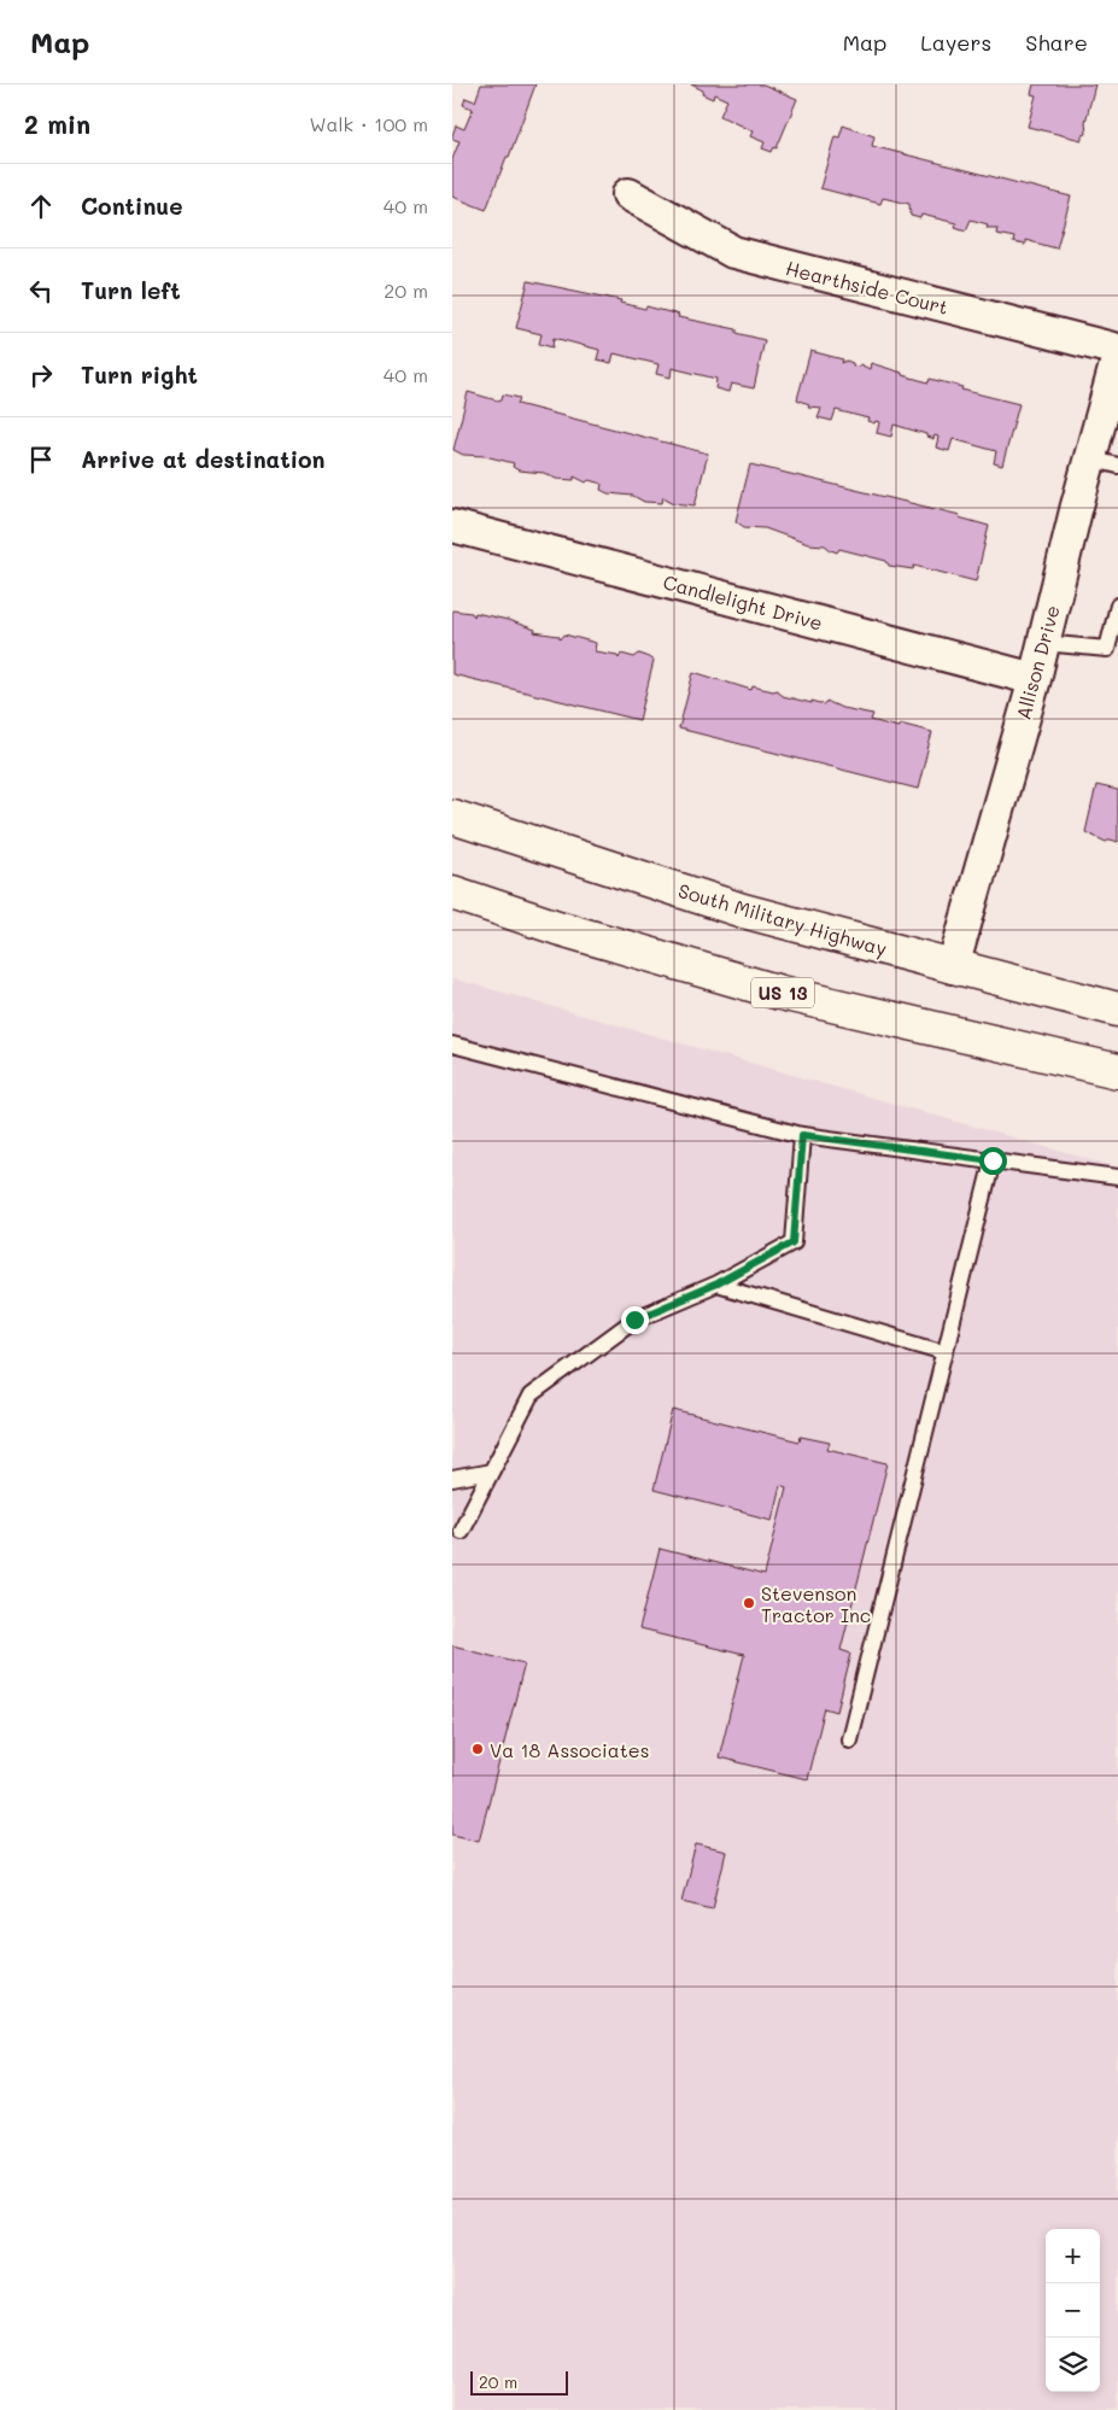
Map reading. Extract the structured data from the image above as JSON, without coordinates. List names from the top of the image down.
{
  "streets": {
    "main road": ["South Military Highway", "US 13"],
    "street": ["Hearthside Court", "Candlelight Drive", "Allison Drive"]
  },
  "crossings": [
    ["Candlelight Drive", "Allison Drive"],
    ["Allison Drive", "South Military Highway"]
  ],
  "places": ["Stevenson Tractor Inc", "Va 18 Associates"],
  "scale_bar": "20 m",
  "page": {
    "header": "Map",
    "nav": ["Map", "Layers", "Share"],
    "heading": ["2 min", "Walk · 100 m"],
    "list": [
      ["Continue", "40 m"],
      ["Turn left", "20 m"],
      ["Turn right", "40 m"],
      "Arrive at destination"
    ],
    "map_buttons": ["+", "−"],
    "scale": "20 m"
  }
}
